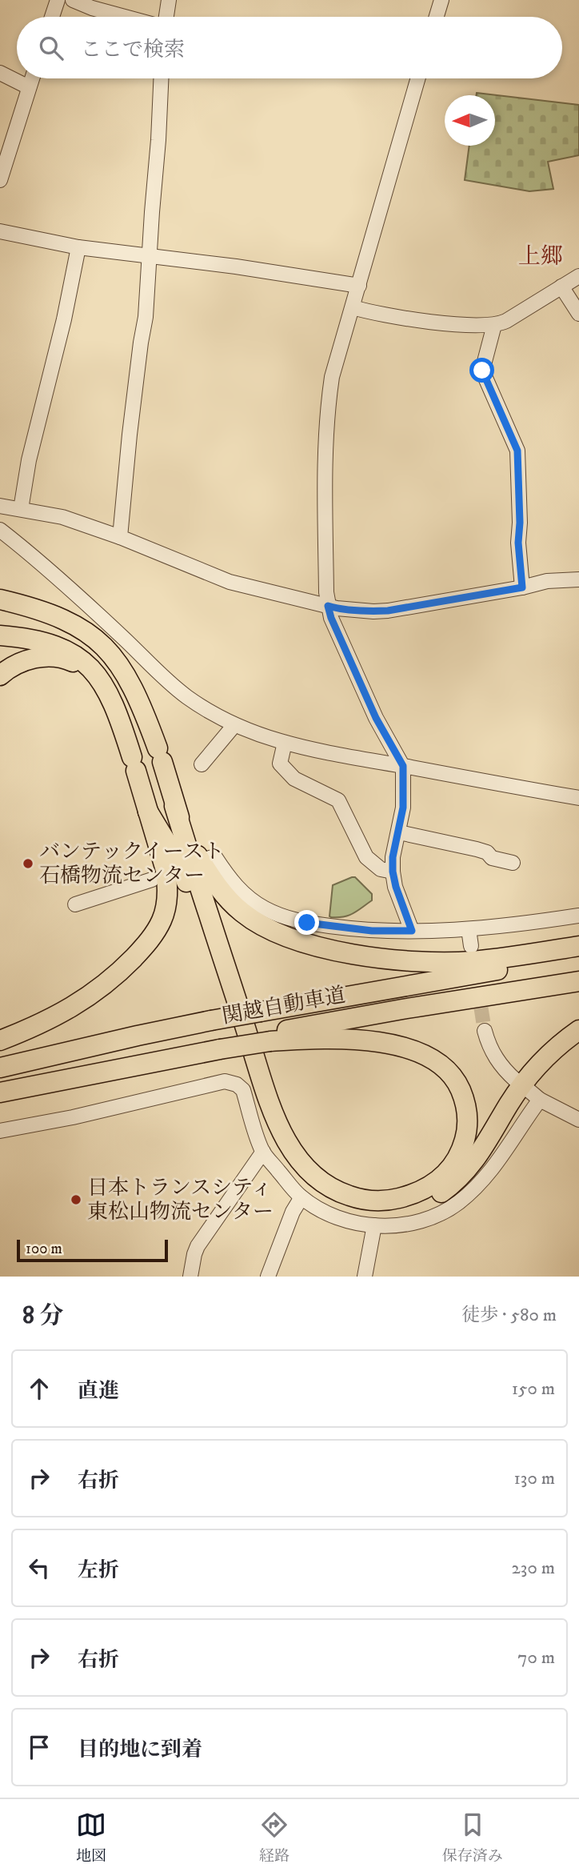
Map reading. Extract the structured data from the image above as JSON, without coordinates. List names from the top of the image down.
{
  "streets": {
    "highway": ["関越自動車道"]
  },
  "districts": ["上郷"],
  "places": ["バンテックイースト 石橋物流センター", "日本トランスシティ 東松山物流センター"],
  "scale_bar": "100 m",
  "north": "left",
  "page": {
    "search": "ここで検索",
    "scale": "100 m",
    "heading": ["8 分", "徒歩 · 580 m"],
    "list": [
      ["直進", "150 m"],
      ["右折", "130 m"],
      ["左折", "230 m"],
      ["右折", "70 m"],
      "目的地に到着"
    ],
    "nav": ["地図", "経路", "保存済み"]
  }
}
